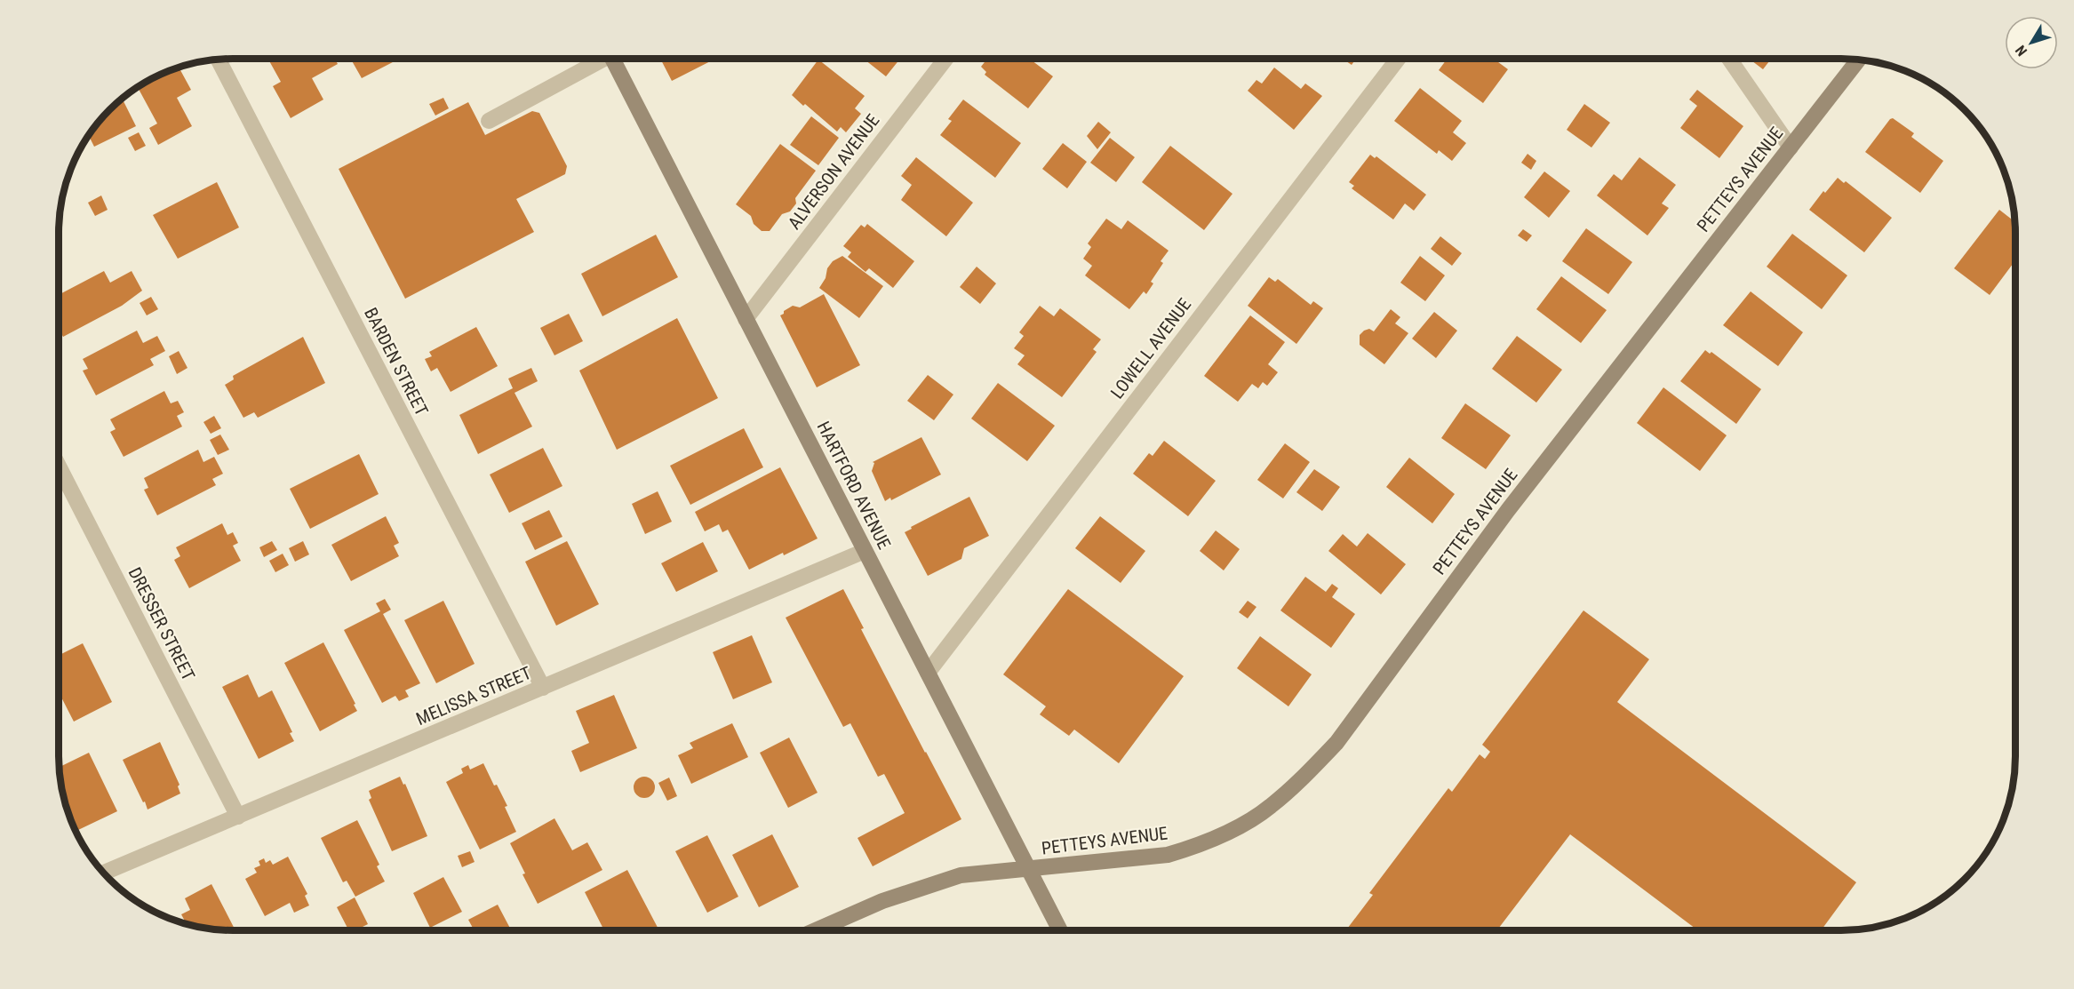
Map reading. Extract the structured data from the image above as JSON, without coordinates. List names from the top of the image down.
{
  "streets": {
    "main road": ["PETTEYS AVENUE", "HARTFORD AVENUE"],
    "street": [
      "ALVERSON AVENUE",
      "LOWELL AVENUE",
      "BARDEN STREET",
      "DRESSER STREET",
      "MELISSA STREET"
    ]
  },
  "crossings": [
    ["ALVERSON AVENUE", "HARTFORD AVENUE"],
    ["PETTEYS AVENUE", "HARTFORD AVENUE"],
    ["LOWELL AVENUE", "HARTFORD AVENUE"],
    ["BARDEN STREET", "MELISSA STREET"],
    ["HARTFORD AVENUE", "MELISSA STREET"],
    ["DRESSER STREET", "MELISSA STREET"]
  ],
  "north": "bottom left"
}
